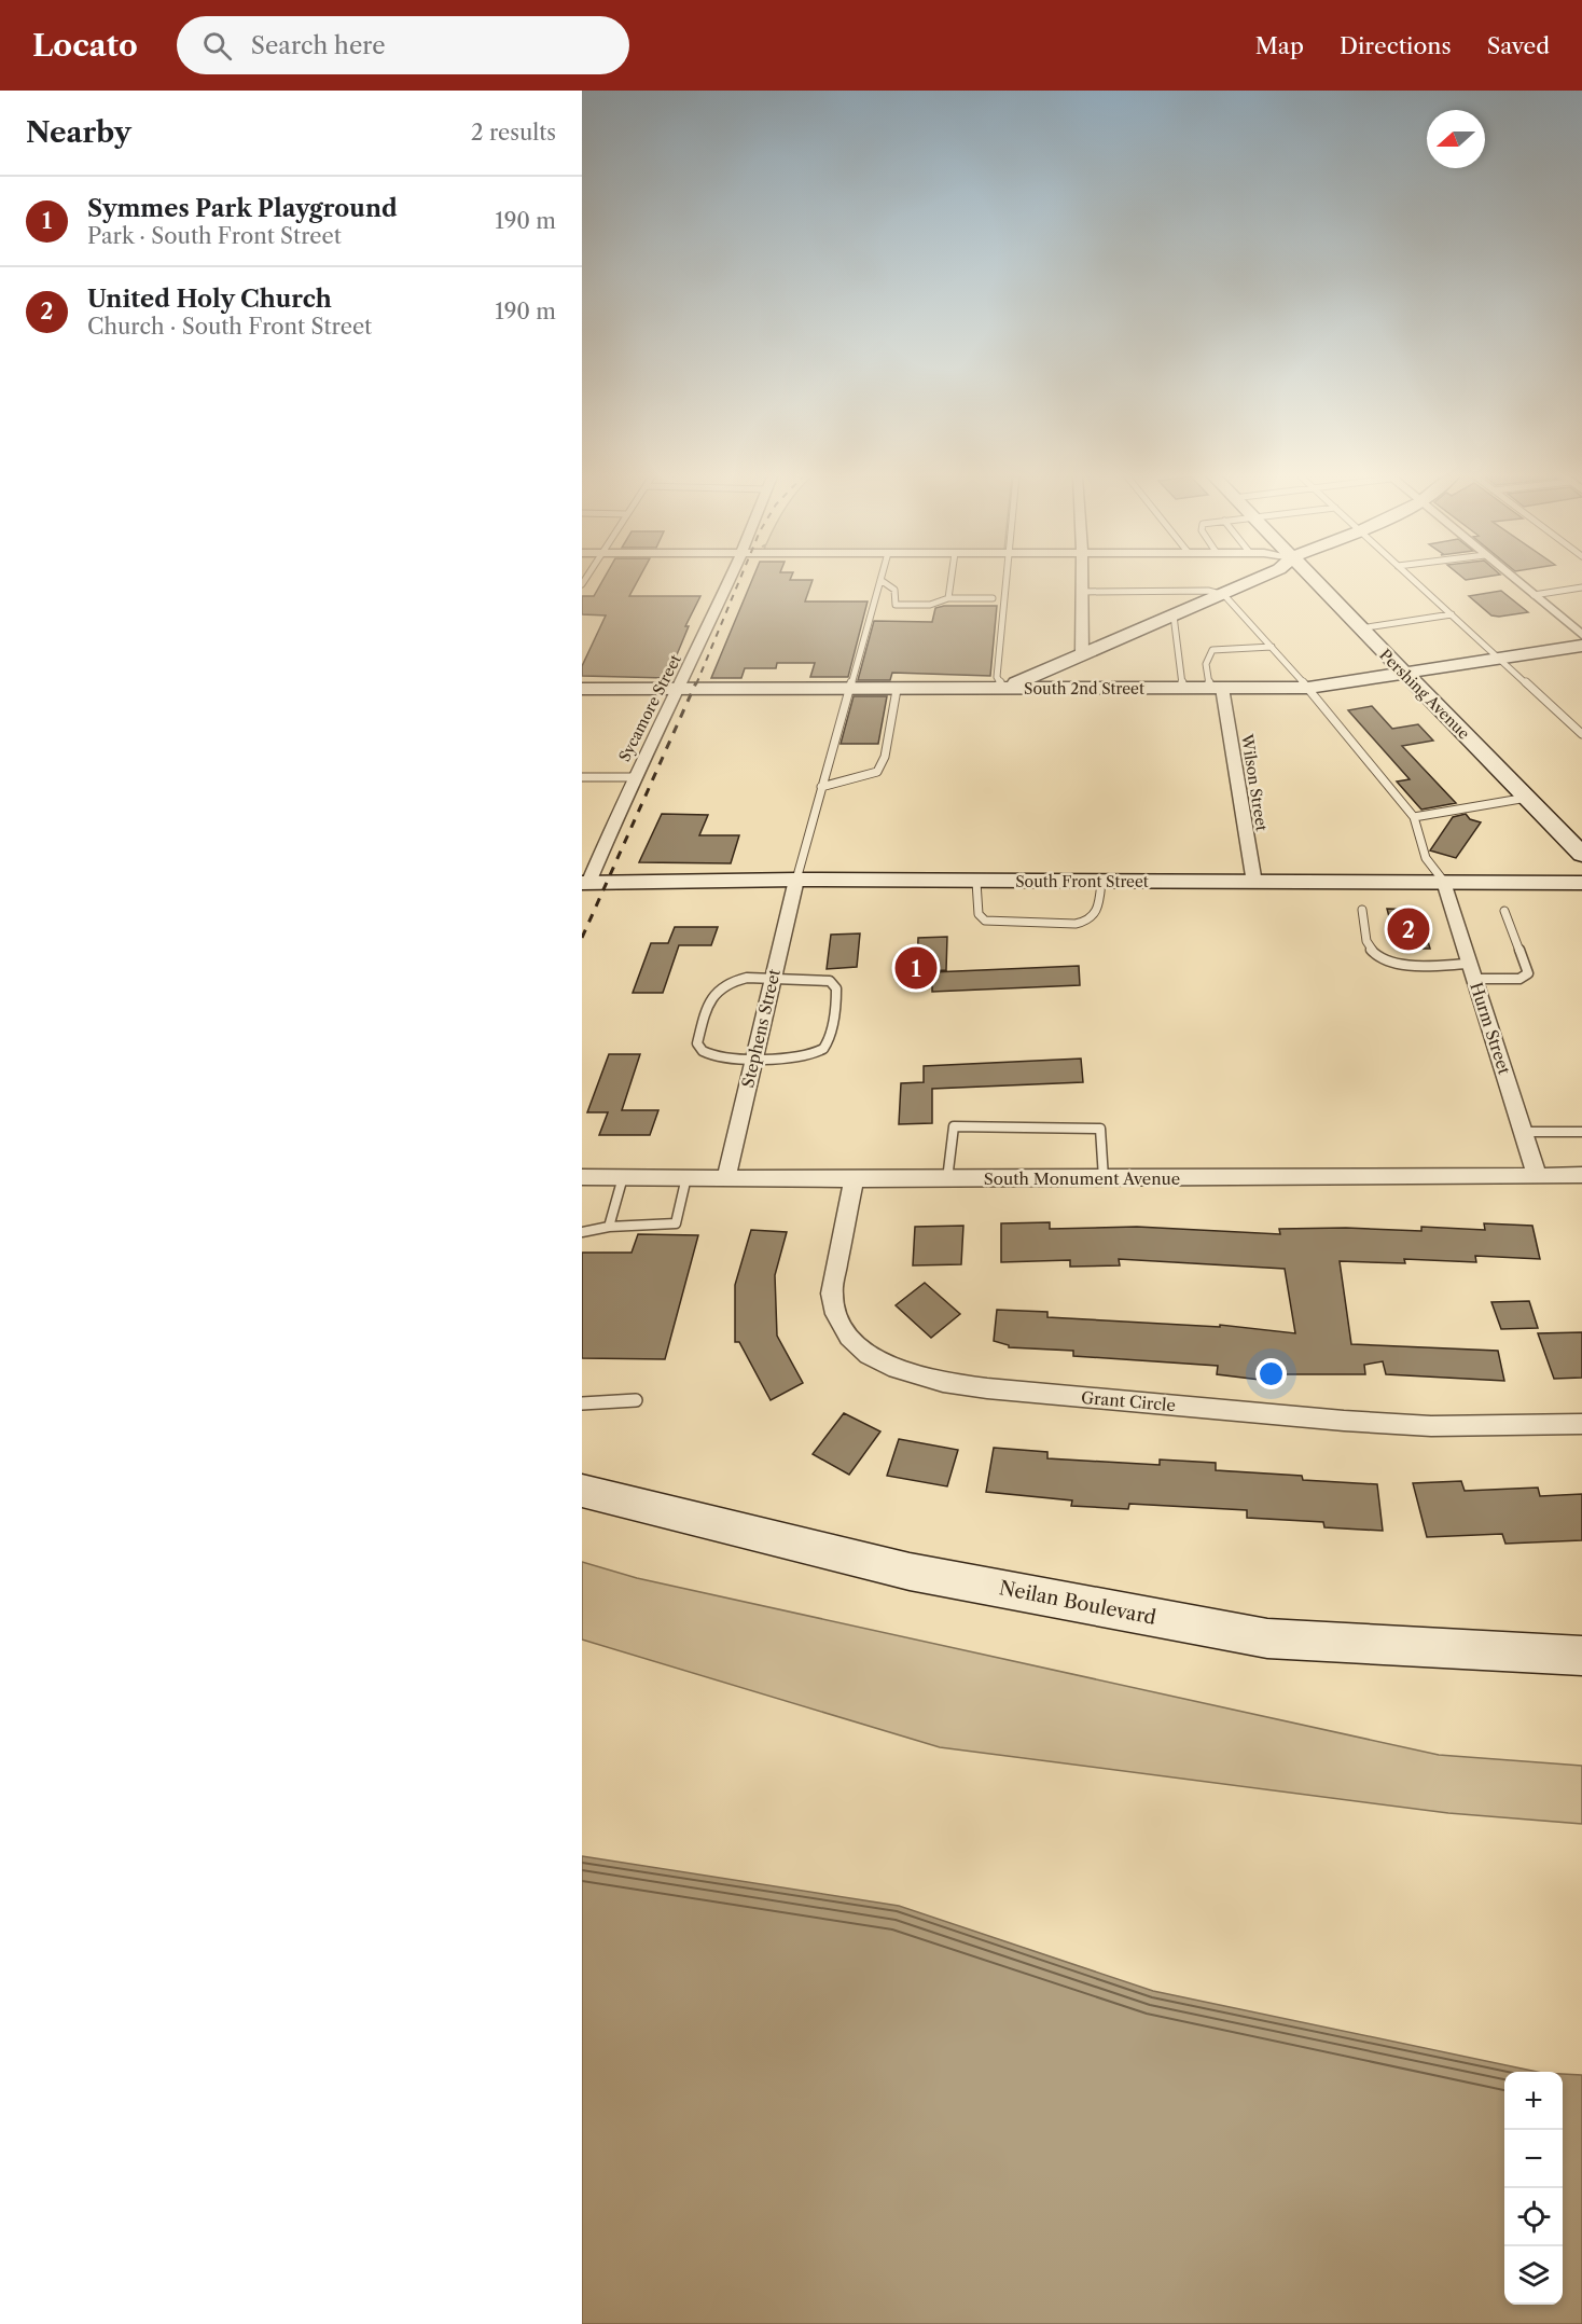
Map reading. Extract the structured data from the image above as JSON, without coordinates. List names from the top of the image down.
{
  "streets": {
    "street": [
      "South 2nd Street",
      "Pershing Avenue",
      "Sycamore Street",
      "Wilson Street",
      "South Front Street",
      "Stephens Street",
      "Hurm Street",
      "South Monument Avenue",
      "Grant Circle",
      "Neilan Boulevard"
    ]
  },
  "crossings": [
    ["South 2nd Street", "Pershing Avenue"],
    ["South 2nd Street", "Sycamore Street"],
    ["South 2nd Street", "Wilson Street"],
    ["Sycamore Street", "South Front Street"],
    ["Wilson Street", "South Front Street"],
    ["South Front Street", "Stephens Street"],
    ["South Front Street", "Hurm Street"],
    ["Stephens Street", "South Monument Avenue"],
    ["Hurm Street", "South Monument Avenue"],
    ["South Monument Avenue", "Grant Circle"]
  ],
  "north": "left",
  "page": {
    "header": "Locato",
    "search": "Search here",
    "nav": ["Map", "Directions", "Saved"],
    "heading": ["Nearby", "2 results"],
    "list": [
      {
        "mark": "1",
        "name": "Symmes Park Playground",
        "note": "Park · South Front Street",
        "value": "190 m"
      },
      {
        "mark": "2",
        "name": "United Holy Church",
        "note": "Church · South Front Street",
        "value": "190 m"
      }
    ],
    "pins": ["2", "1"],
    "map_buttons": ["+", "−"]
  }
}
